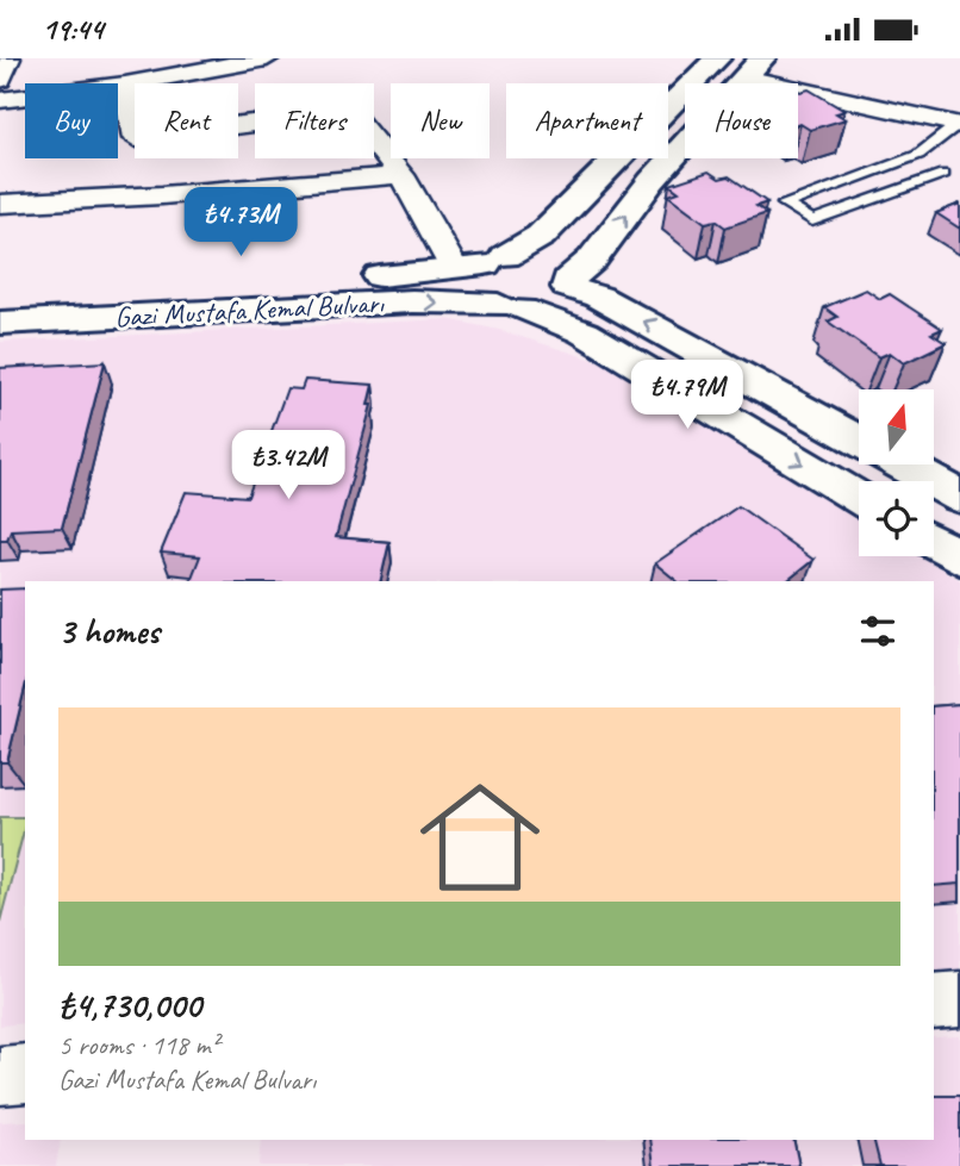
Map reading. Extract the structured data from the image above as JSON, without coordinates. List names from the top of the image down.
{
  "streets": {
    "main road": ["Gazi Mustafa Kemal Bulvarı"]
  },
  "north": "top",
  "page": {
    "status": "19:44",
    "chip": [
      "Buy",
      "Rent",
      "Filters",
      "New",
      "Apartment",
      "House"
    ],
    "price": ["₺4.73M", "₺4.79M", "₺3.42M"],
    "heading": "3 homes",
    "list": [
      {
        "name": "₺4,730,000",
        "note": "5 rooms · 118 m² · Gazi Mustafa Kemal Bulvarı"
      }
    ]
  }
}
